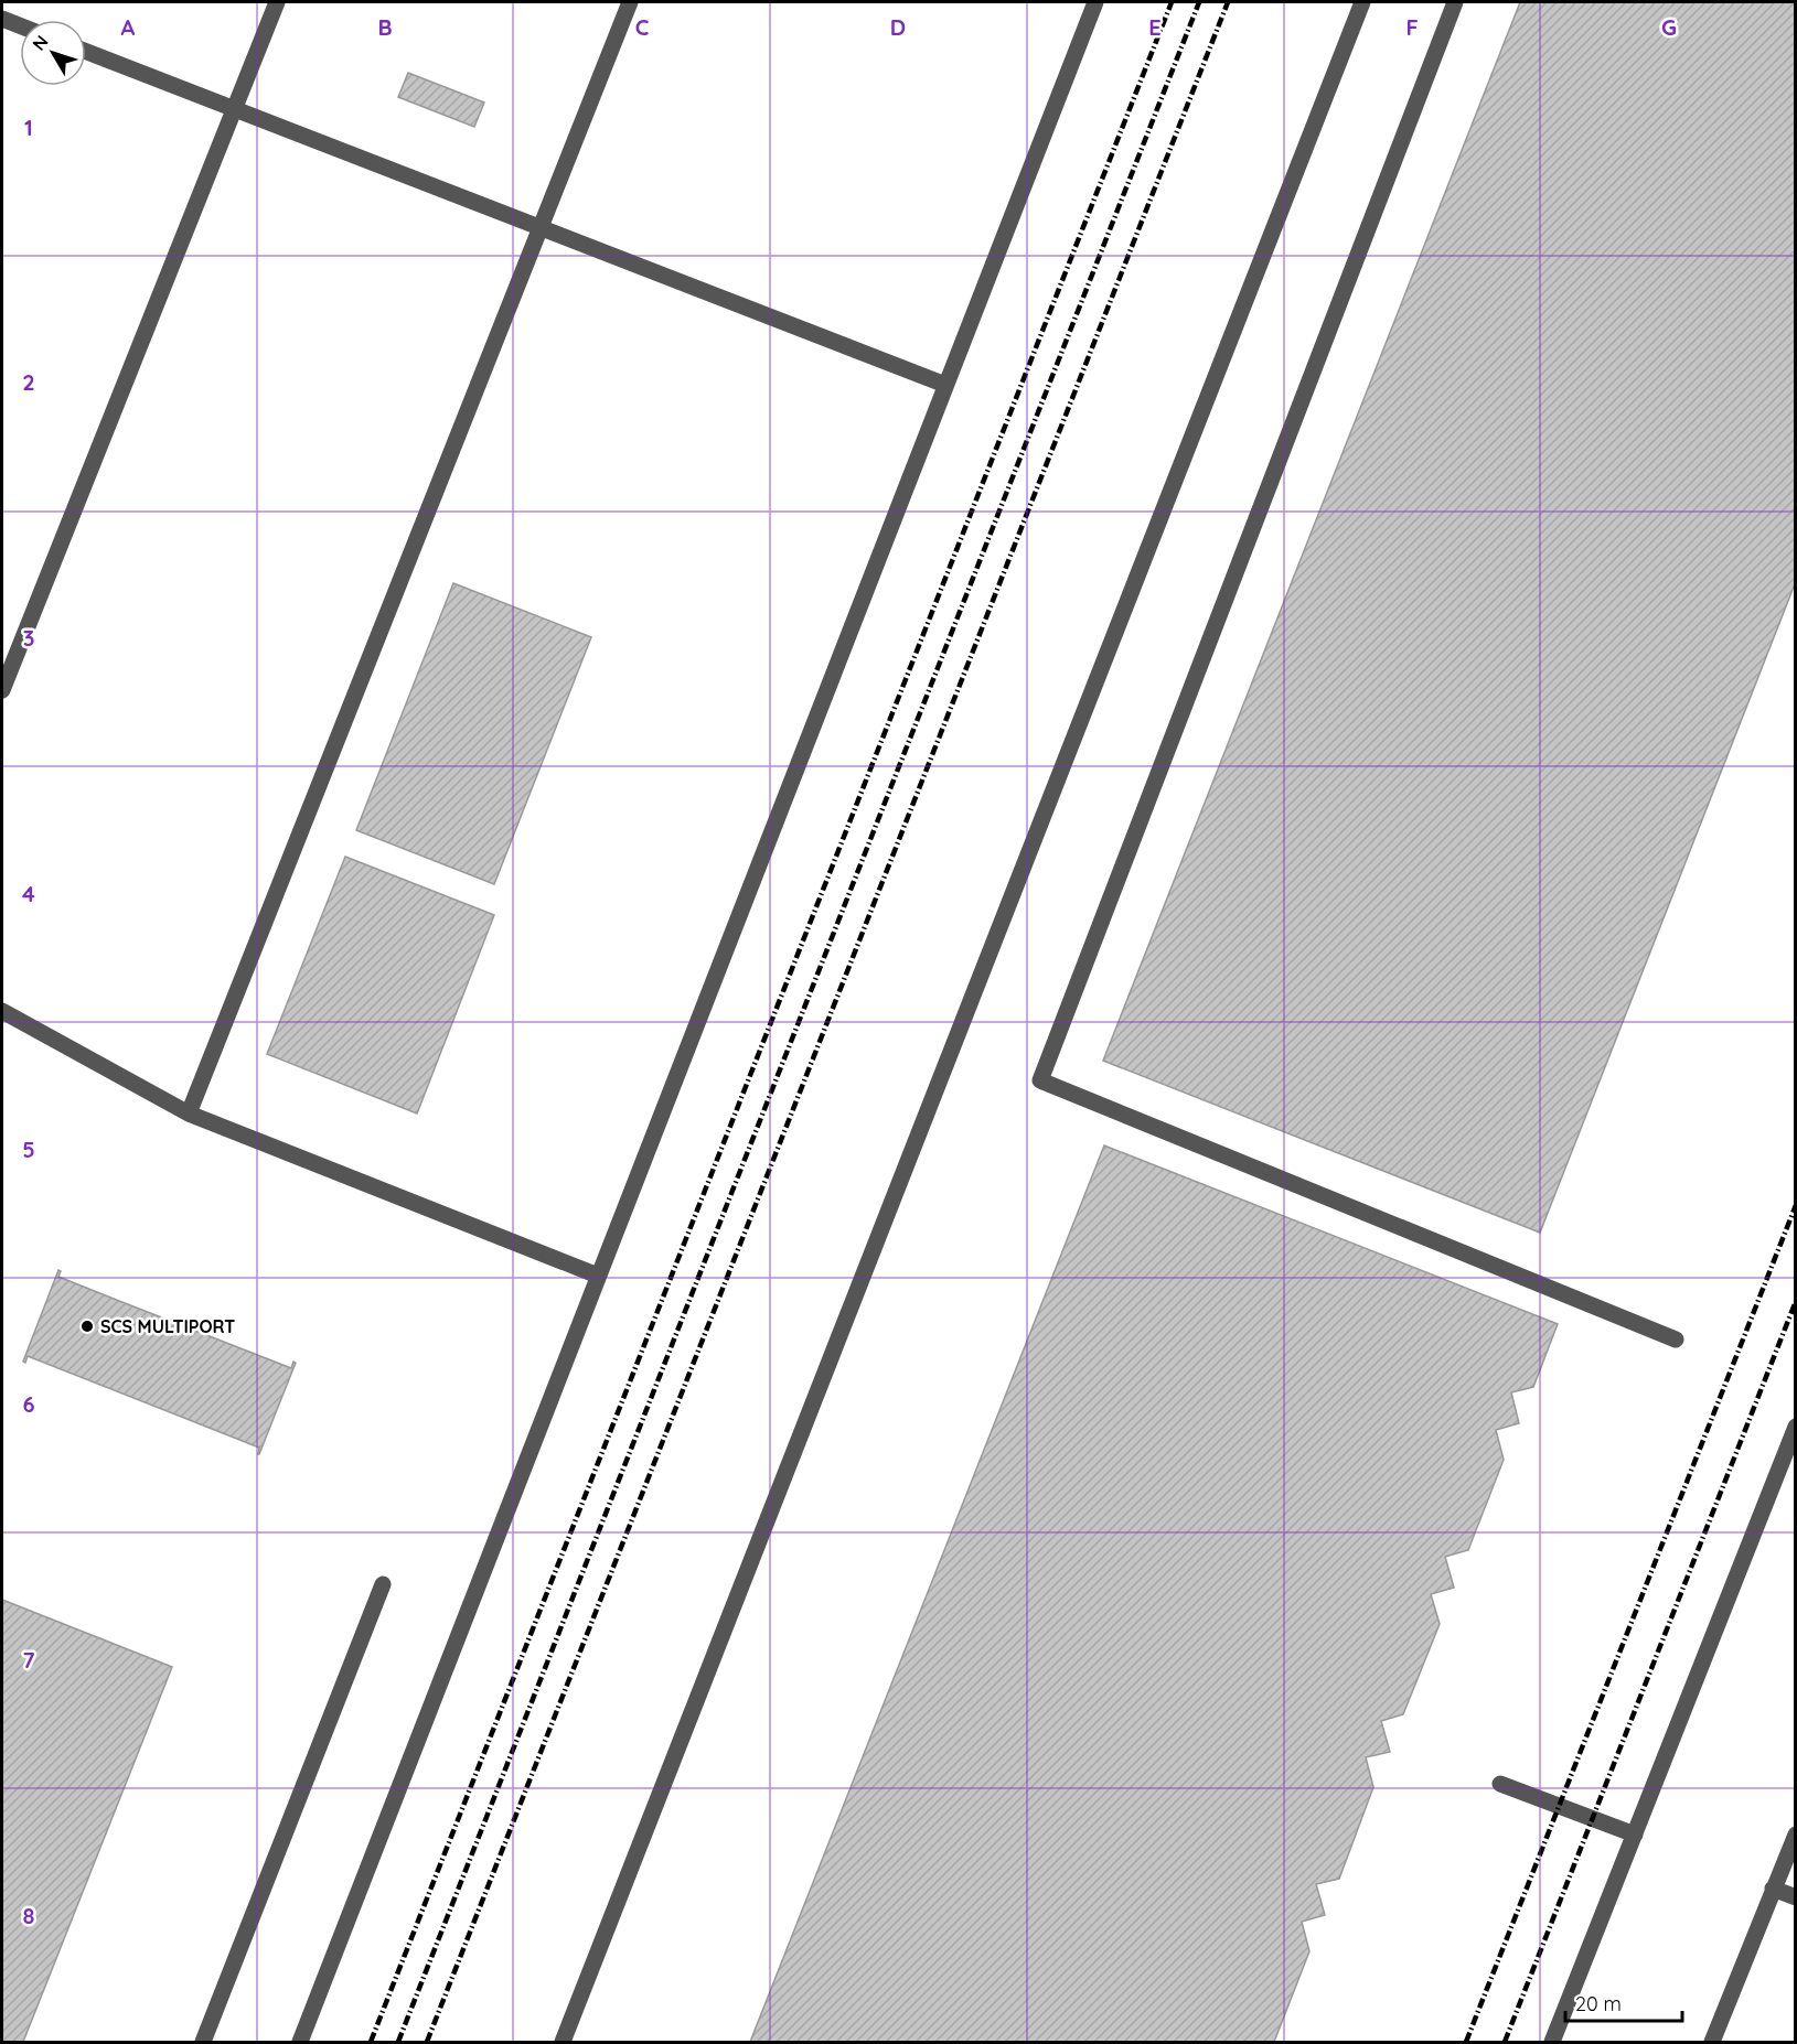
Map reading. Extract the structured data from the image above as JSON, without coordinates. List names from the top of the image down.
{
  "places": ["SCS MULTIPORT"],
  "scale_bar": "20 m",
  "north": "top left",
  "grid": {
    "columns": [
      "A",
      "B",
      "C",
      "D",
      "E",
      "F",
      "G"
    ],
    "rows": [
      "1",
      "2",
      "3",
      "4",
      "5",
      "6",
      "7",
      "8"
    ]
  }
}
